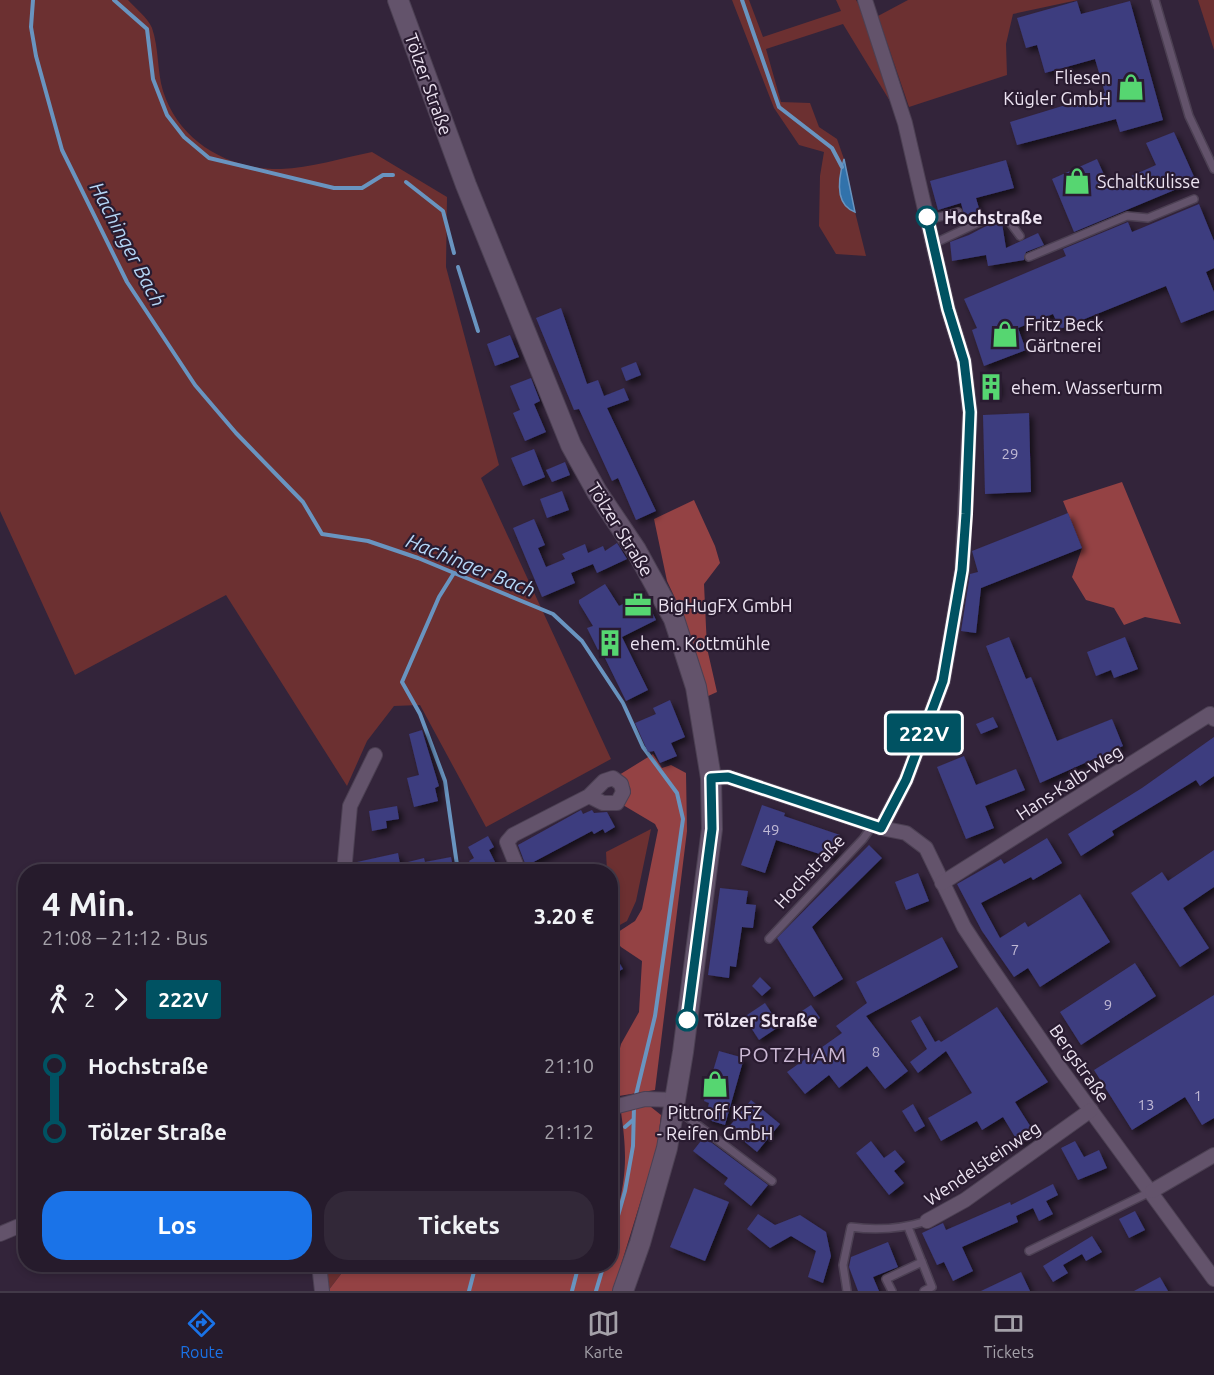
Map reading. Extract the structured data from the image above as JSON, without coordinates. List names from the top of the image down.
{
  "streets": {
    "main road": ["Tölzer Straße"],
    "street": [
      "Hans-Kalb-Weg",
      "Hochstraße",
      "Bergstraße",
      "Wendelsteinweg"
    ]
  },
  "crossings": [
    ["Tölzer Straße", "Bergstraße"],
    ["Hans-Kalb-Weg", "Bergstraße"],
    ["Hochstraße", "Bergstraße"],
    ["Bergstraße", "Wendelsteinweg"]
  ],
  "districts": ["POTZHAM"],
  "water": ["Hachinger Bach"],
  "places": {
    "shop": [
      "Fliesen Kügler GmbH",
      "Schaltkulisse",
      "Fritz Beck Gärtnerei",
      "Pittroff KFZ - Reifen GmbH"
    ],
    "other": ["Hochstraße", "Tölzer Straße"],
    "building": ["ehem. Wasserturm", "ehem. Kottmühle"],
    "office": ["BigHugFX GmbH"]
  },
  "lines": ["bus line 222V"],
  "house_numbers": [
    "29",
    "49",
    "7",
    "9",
    "8",
    "1",
    "13"
  ],
  "page": {
    "on_map": "222V",
    "heading": ["4 Min.", "21:08 – 21:12 · Bus", "3.20 €"],
    "legs": ["2", "222V"],
    "list": [
      {
        "name": "Hochstraße",
        "value": "21:10"
      },
      {
        "name": "Tölzer Straße",
        "value": "21:12"
      }
    ],
    "buttons": ["Los", "Tickets"],
    "tabs": ["Route", "Karte", "Tickets"]
  }
}
